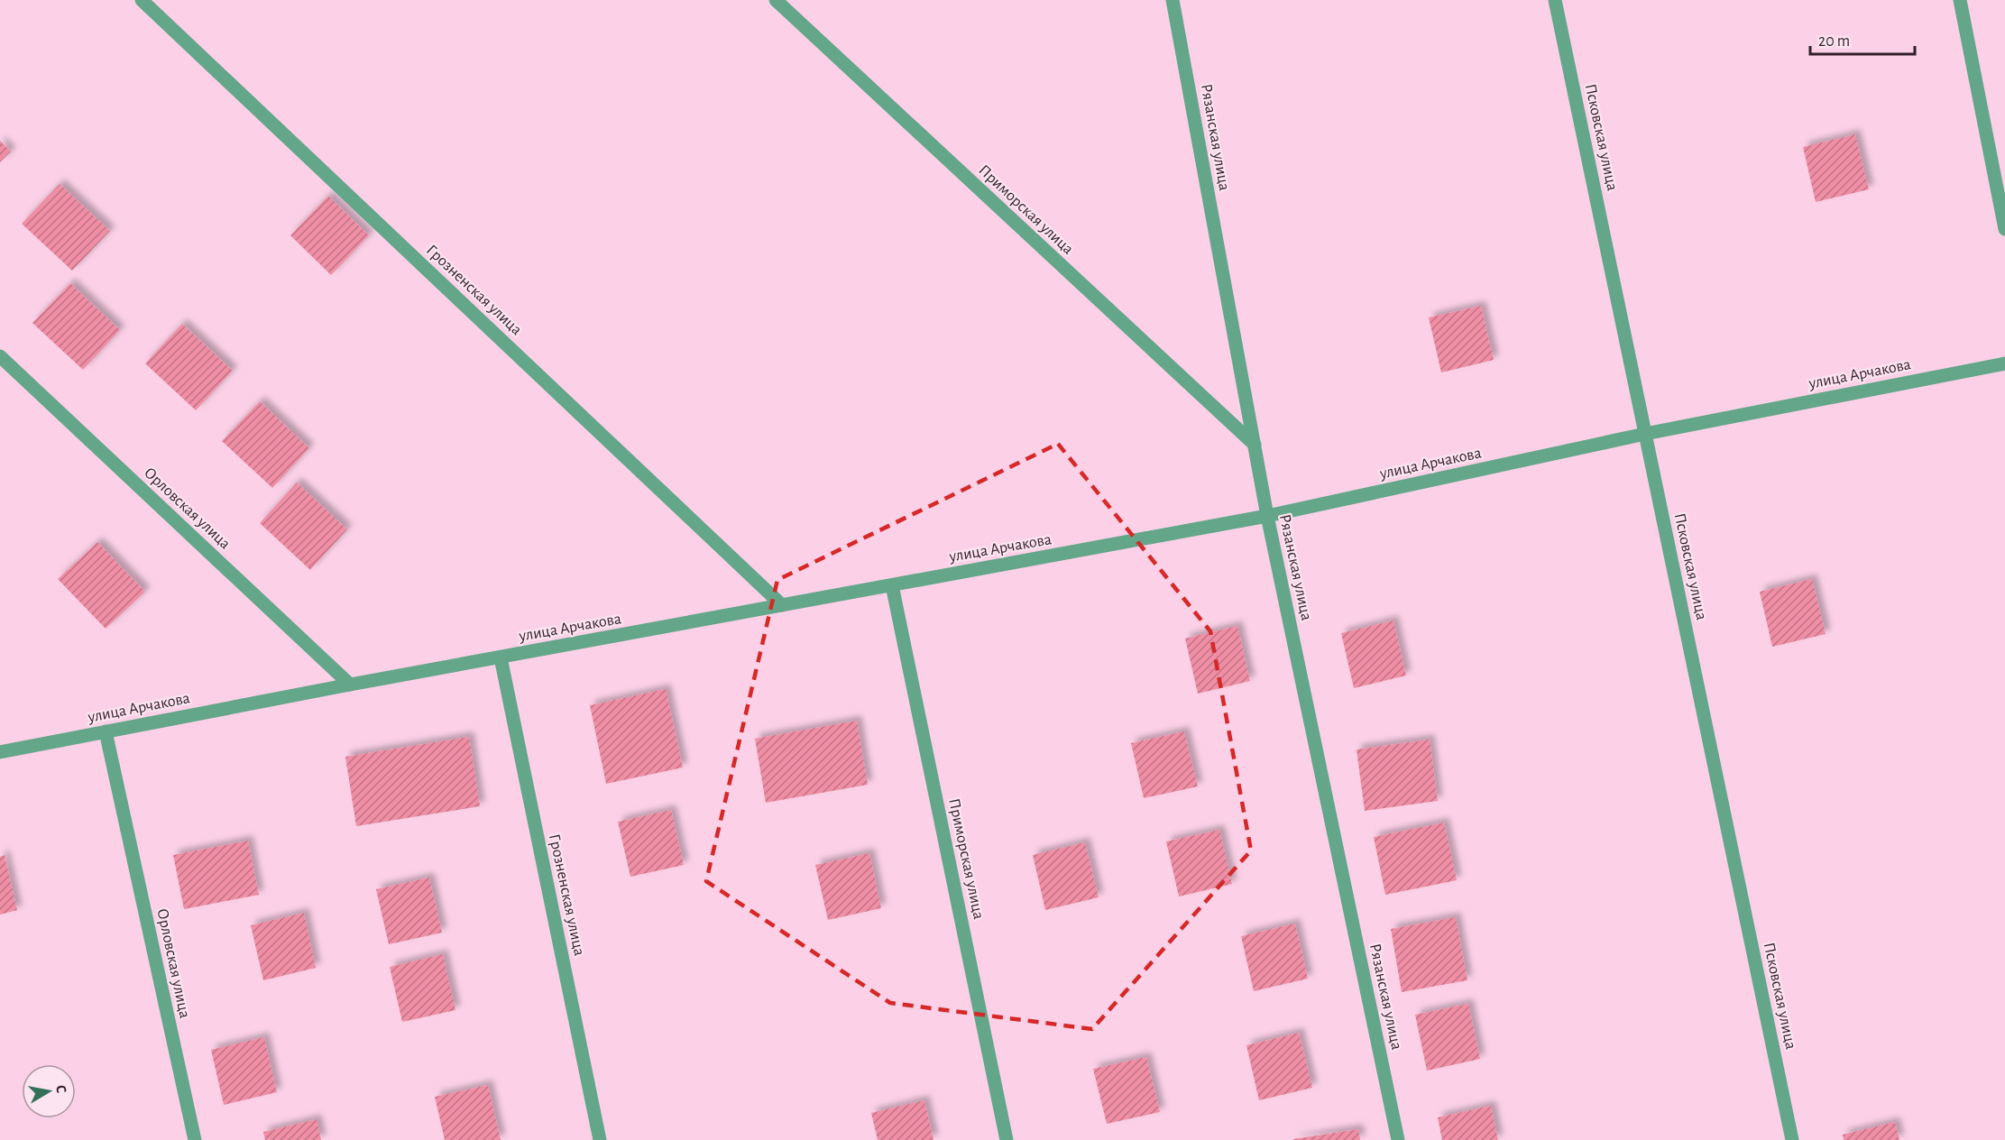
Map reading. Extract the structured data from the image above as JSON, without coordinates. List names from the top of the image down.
{
  "streets": {
    "street": [
      "Рязанская улица",
      "Псковская улица",
      "Приморская улица",
      "Грозненская улица",
      "улица Арчакова",
      "Орловская улица"
    ]
  },
  "crossings": [
    ["Рязанская улица", "Приморская улица"],
    ["Рязанская улица", "улица Арчакова"],
    ["Псковская улица", "улица Арчакова"],
    ["Приморская улица", "улица Арчакова"],
    ["Грозненская улица", "улица Арчакова"],
    ["улица Арчакова", "Орловская улица"]
  ],
  "scale_bar": "20 m",
  "north": "right"
}
